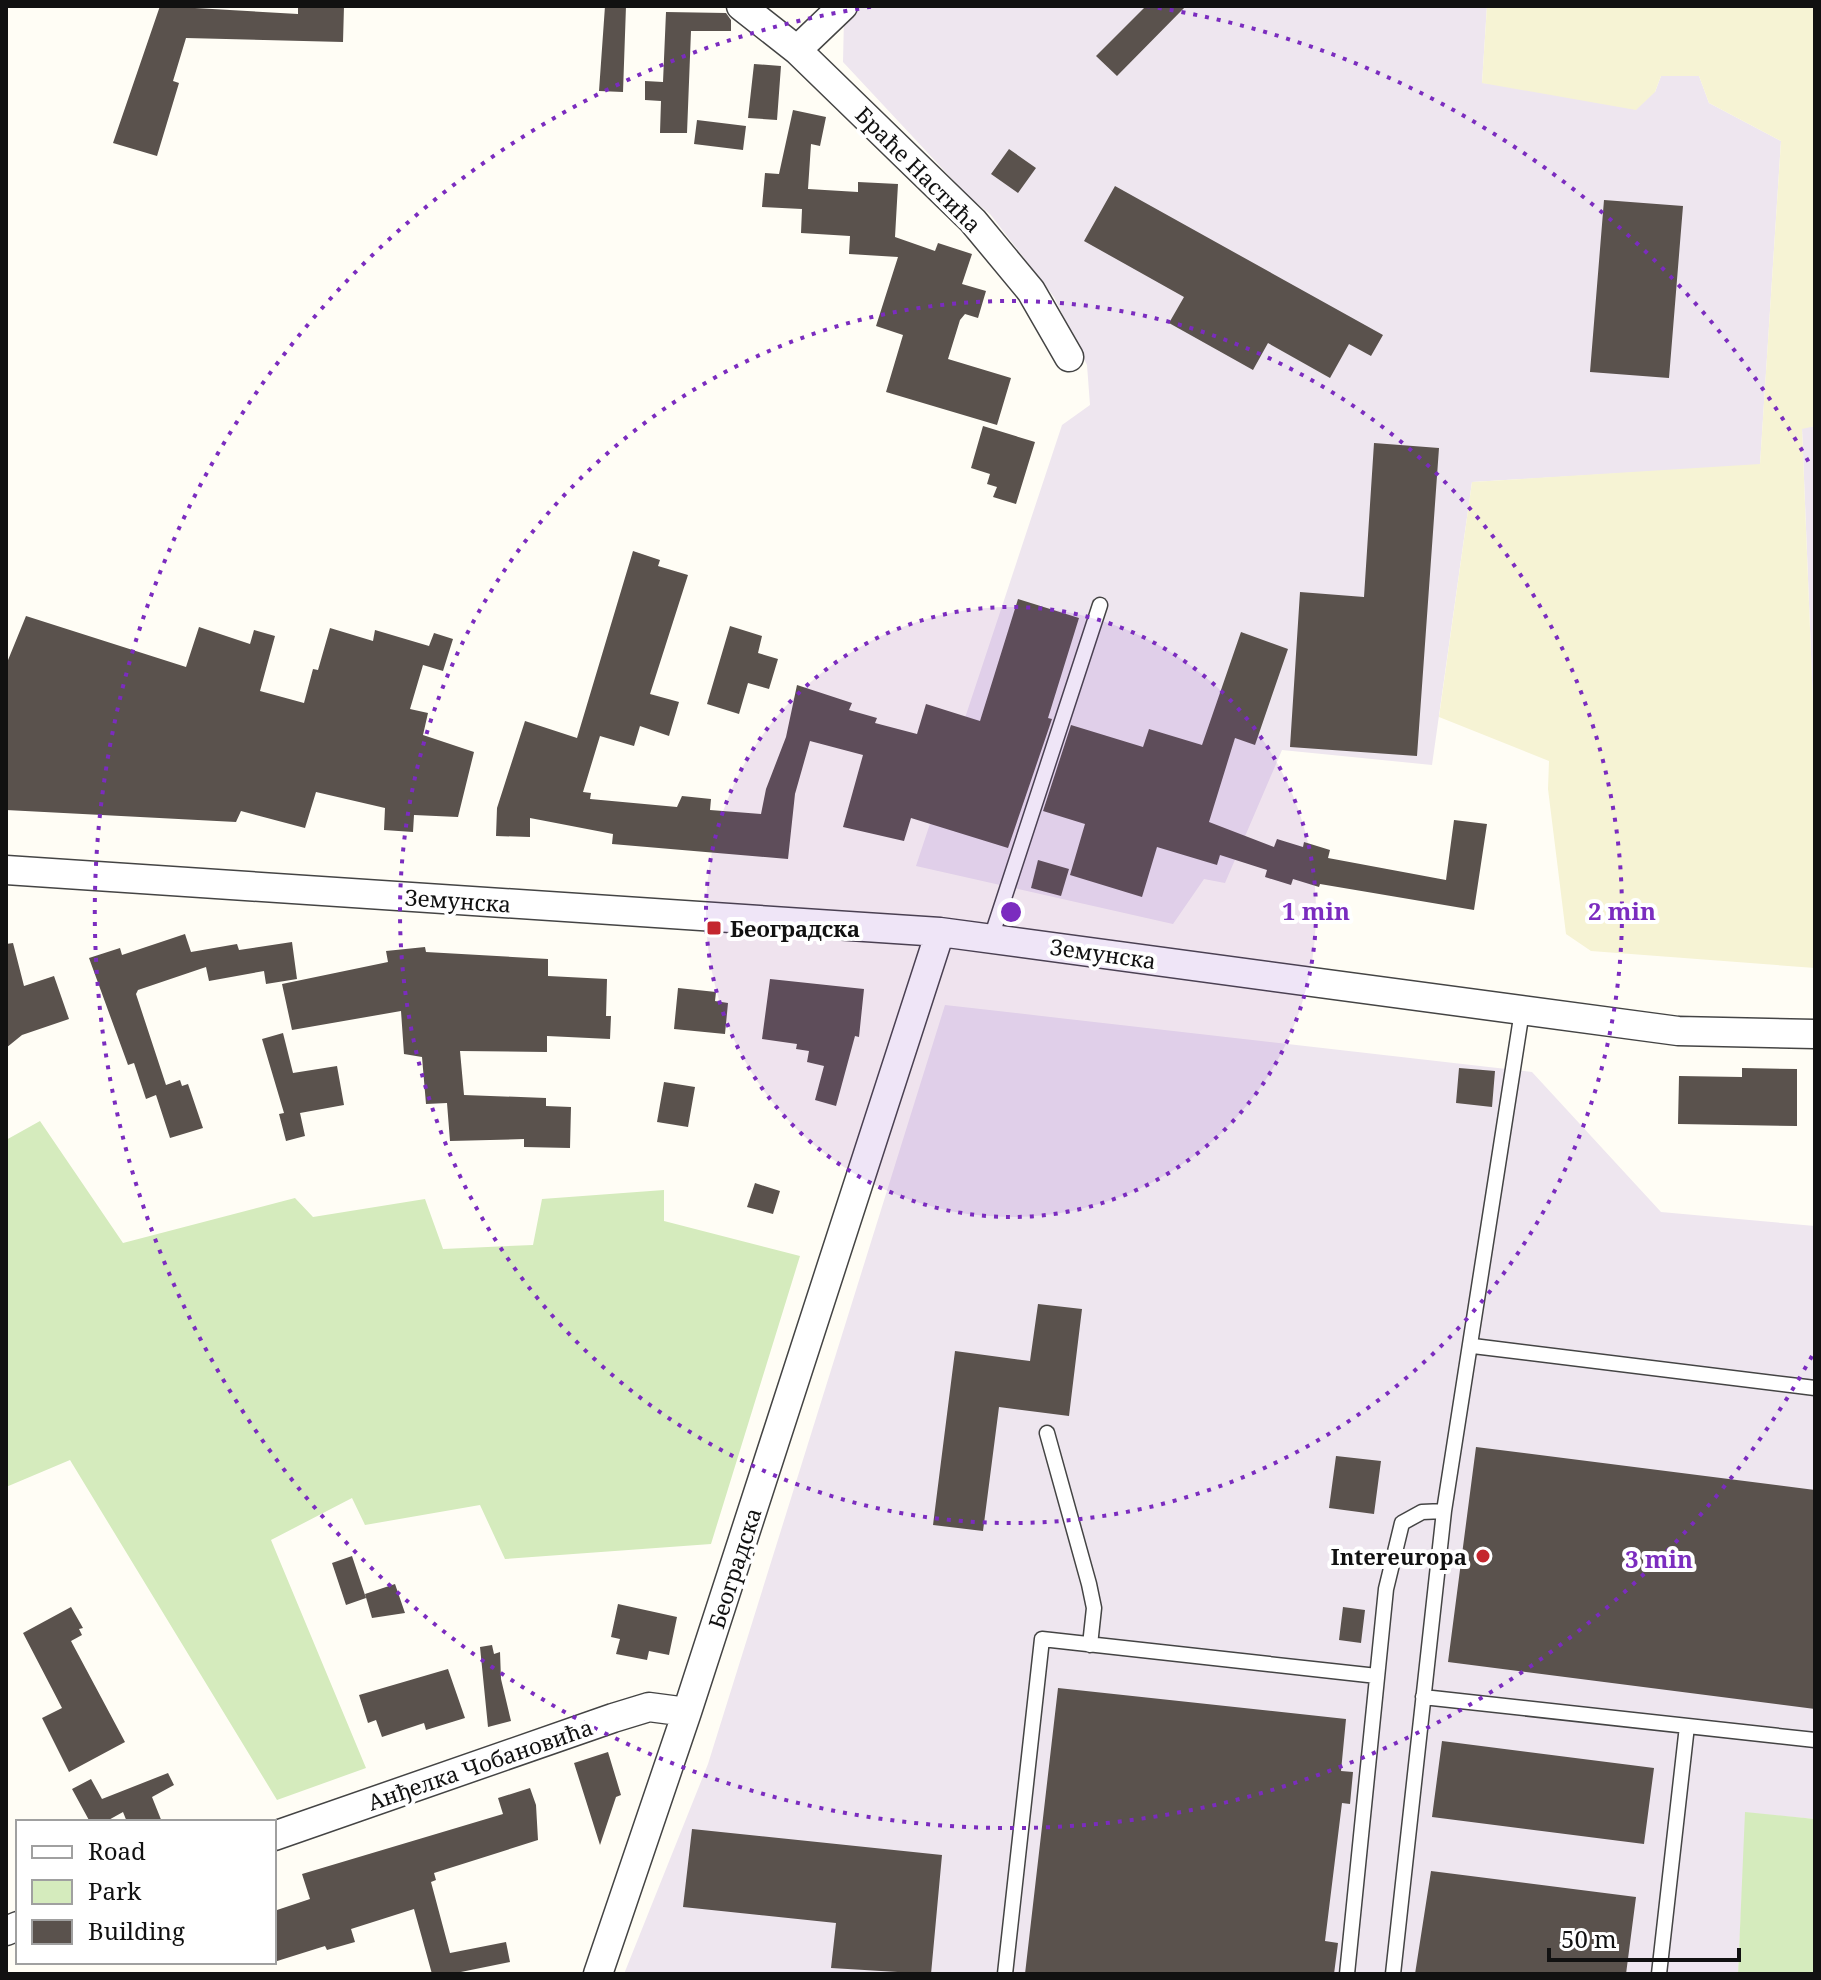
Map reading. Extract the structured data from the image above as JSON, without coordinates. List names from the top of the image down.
{
  "streets": {
    "street": [
      "Браће Настића",
      "Земунска",
      "Београдска",
      "Анђелка Чобановића"
    ]
  },
  "crossings": [
    ["Земунска", "Београдска"],
    ["Београдска", "Анђелка Чобановића"]
  ],
  "places": {
    "transit": ["Београдска"],
    "other": ["Intereuropa"]
  },
  "legend": ["Road", "Park", "Building"],
  "scale_bar": "50 m",
  "rings": ["1 min", "2 min", "3 min"]
}
